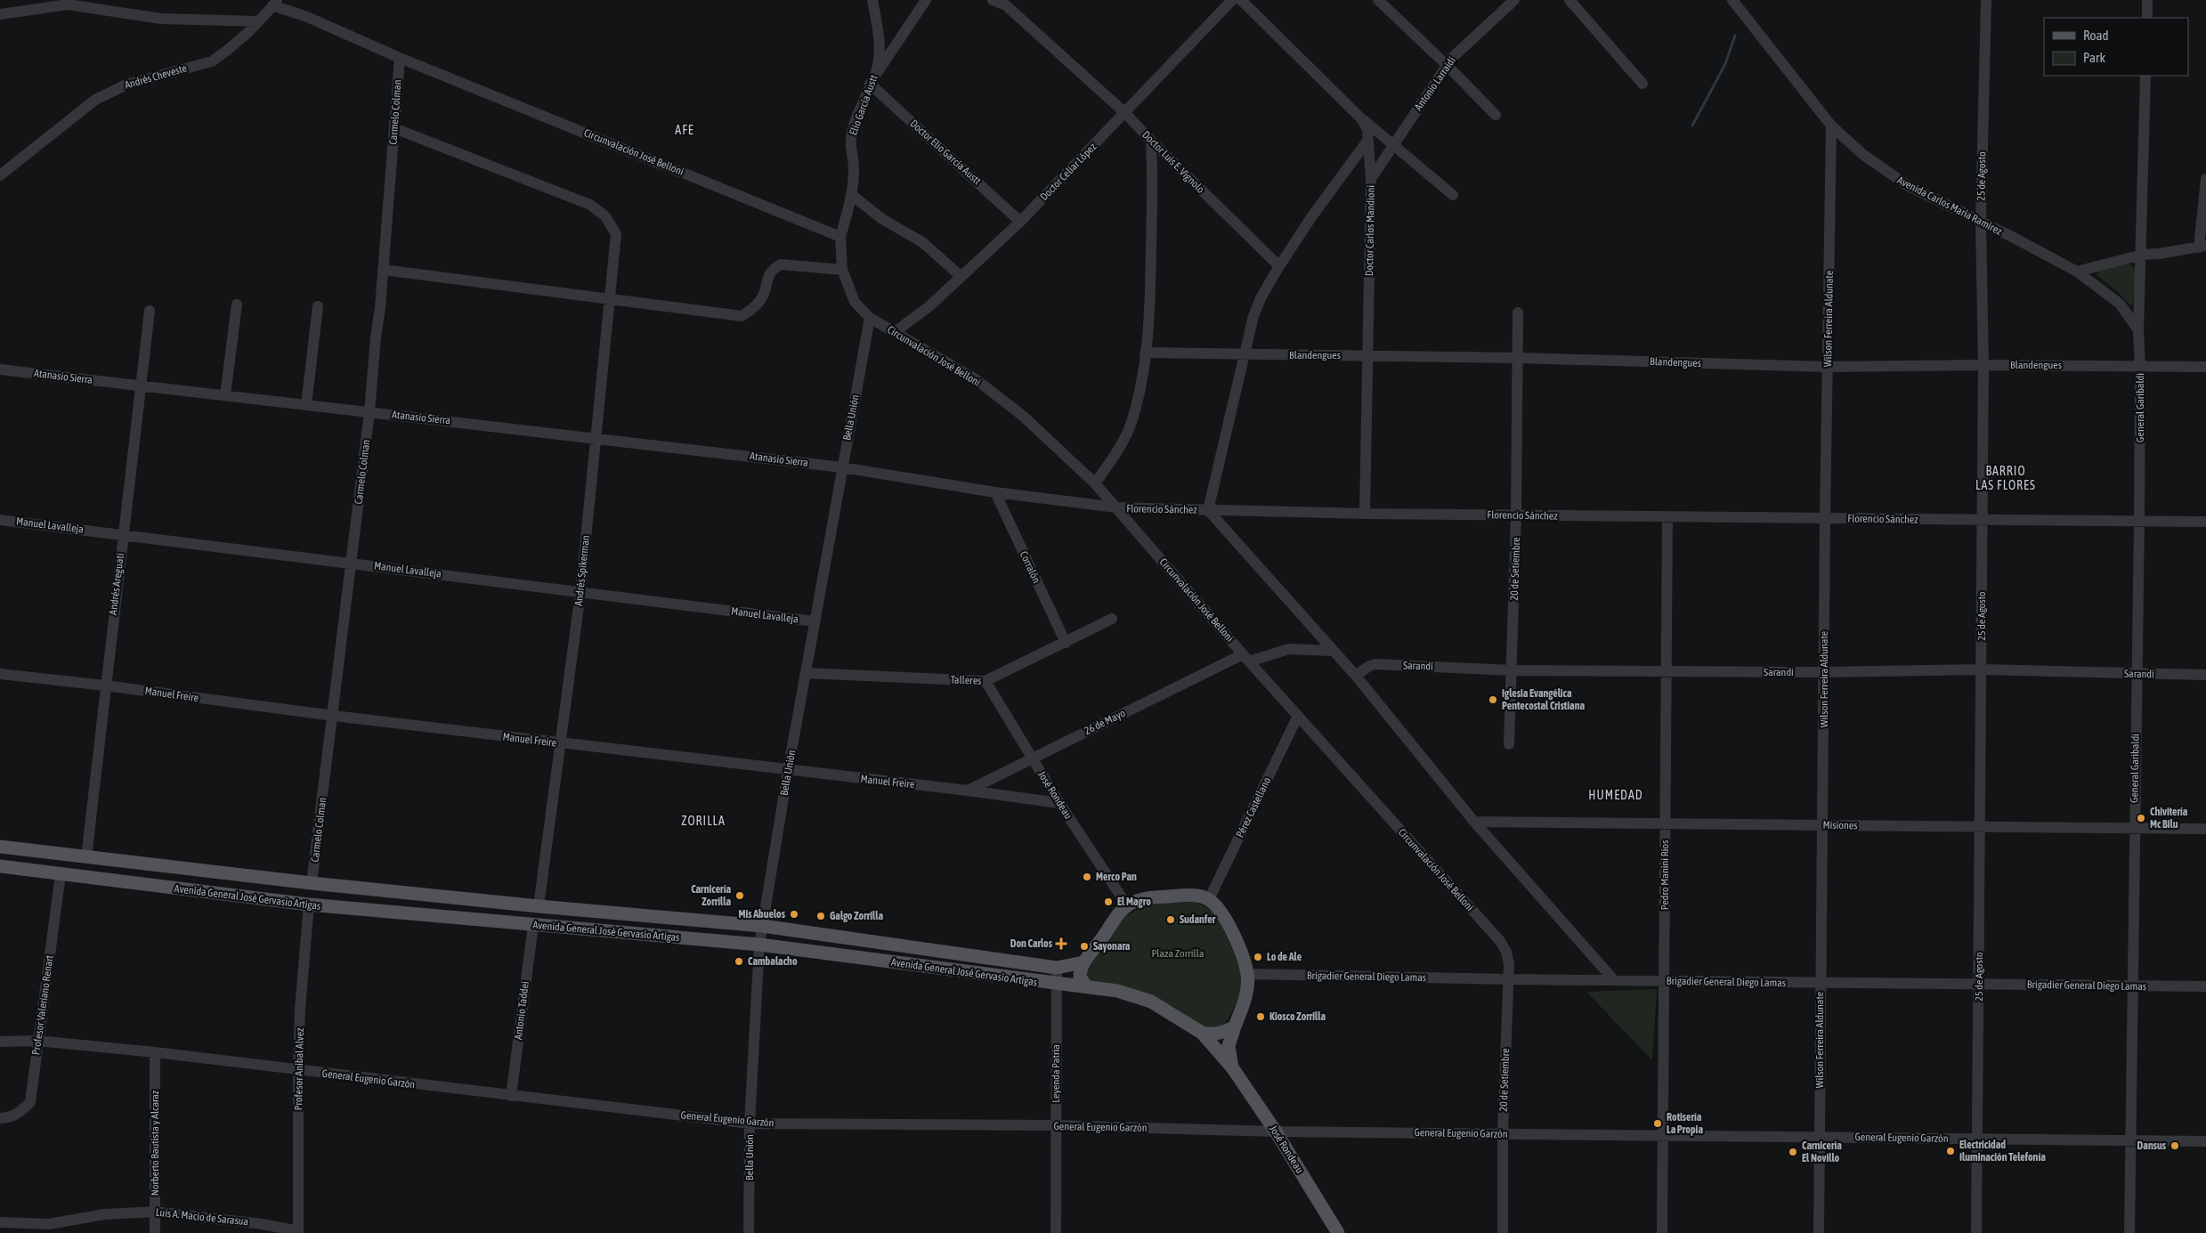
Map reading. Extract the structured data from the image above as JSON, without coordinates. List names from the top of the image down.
{
  "streets": {
    "main road": ["José Rondeau", "Avenida General José Gervasio Artigas"],
    "street": [
      "Andrés Cheveste",
      "Antonio Larraidi",
      "Elio García Austt",
      "Carmelo Colman",
      "Circunvalación José Belloni",
      "Doctor Elio García Austt",
      "Doctor Luis E. Vignolo",
      "Doctor Celiar López",
      "25 de Agosto",
      "Avenida Carlos María Ramírez",
      "Doctor Carlos Mandioni",
      "Wilson Ferreira Aldunate",
      "Blandengues",
      "Atanasio Sierra",
      "General Garibaldi",
      "Bella Unión",
      "Florencio Sánchez",
      "Manuel Lavalleja",
      "Corralón",
      "20 de Setiembre",
      "Andrés Spikerman",
      "Andrés Areguati",
      "Sarandí",
      "Talleres",
      "Manuel Freire",
      "26 de Mayo",
      "Pérez Castellano",
      "Misiones",
      "Pedro Manini Ríos",
      "Brigadier General Diego Lamas",
      "Profesor Valeriano Renart",
      "Antonio Taddei",
      "Profesor Aníbal Alvez",
      "Leyenda Patria",
      "General Eugenio Garzón",
      "Norberto Bautista y Alcaraz",
      "Luis A. Macio de Sarasua"
    ]
  },
  "crossings": [
    ["Andrés Cheveste", "Circunvalación José Belloni"],
    ["Antonio Larraidi", "Doctor Carlos Mandioni"],
    ["Elio García Austt", "Circunvalación José Belloni"],
    ["Elio García Austt", "Doctor Elio García Austt"],
    ["Carmelo Colman", "Circunvalación José Belloni"],
    ["Carmelo Colman", "Atanasio Sierra"],
    ["Carmelo Colman", "Manuel Lavalleja"],
    ["Carmelo Colman", "Andrés Spikerman"],
    ["Carmelo Colman", "Manuel Freire"],
    ["Carmelo Colman", "Avenida General José Gervasio Artigas"],
    ["Circunvalación José Belloni", "Doctor Celiar López"],
    ["Circunvalación José Belloni", "Bella Unión"],
    ["Circunvalación José Belloni", "Florencio Sánchez"],
    ["Circunvalación José Belloni", "20 de Setiembre"],
    ["Circunvalación José Belloni", "26 de Mayo"],
    ["Circunvalación José Belloni", "Pérez Castellano"],
    ["Circunvalación José Belloni", "Brigadier General Diego Lamas"],
    ["Doctor Elio García Austt", "Doctor Celiar López"],
    ["Doctor Luis E. Vignolo", "Doctor Celiar López"],
    ["25 de Agosto", "Avenida Carlos María Ramírez"],
    ["25 de Agosto", "Blandengues"],
    ["25 de Agosto", "Florencio Sánchez"],
    ["25 de Agosto", "Sarandí"],
    ["25 de Agosto", "Misiones"],
    ["25 de Agosto", "Brigadier General Diego Lamas"],
    ["25 de Agosto", "General Eugenio Garzón"],
    ["Avenida Carlos María Ramírez", "Wilson Ferreira Aldunate"],
    ["Doctor Carlos Mandioni", "Blandengues"],
    ["Doctor Carlos Mandioni", "Florencio Sánchez"],
    ["Wilson Ferreira Aldunate", "Blandengues"],
    ["Wilson Ferreira Aldunate", "Florencio Sánchez"],
    ["Wilson Ferreira Aldunate", "Sarandí"],
    ["Wilson Ferreira Aldunate", "Misiones"],
    ["Wilson Ferreira Aldunate", "Brigadier General Diego Lamas"],
    ["Wilson Ferreira Aldunate", "General Eugenio Garzón"],
    ["Blandengues", "General Garibaldi"],
    ["Blandengues", "20 de Setiembre"],
    ["Atanasio Sierra", "Bella Unión"],
    ["Atanasio Sierra", "Florencio Sánchez"],
    ["Atanasio Sierra", "Andrés Spikerman"],
    ["Atanasio Sierra", "Andrés Areguati"],
    ["General Garibaldi", "Florencio Sánchez"],
    ["General Garibaldi", "Sarandí"],
    ["General Garibaldi", "Misiones"],
    ["General Garibaldi", "Brigadier General Diego Lamas"],
    ["General Garibaldi", "General Eugenio Garzón"],
    ["Bella Unión", "Florencio Sánchez"],
    ["Bella Unión", "Manuel Lavalleja"],
    ["Bella Unión", "Talleres"],
    ["Bella Unión", "Manuel Freire"],
    ["Bella Unión", "Avenida General José Gervasio Artigas"],
    ["Bella Unión", "General Eugenio Garzón"],
    ["Florencio Sánchez", "Corralón"],
    ["Florencio Sánchez", "20 de Setiembre"],
    ["Florencio Sánchez", "Pedro Manini Ríos"],
    ["Manuel Lavalleja", "Andrés Spikerman"],
    ["Manuel Lavalleja", "Andrés Areguati"],
    ["Corralón", "Talleres"],
    ["20 de Setiembre", "Sarandí"],
    ["20 de Setiembre", "Brigadier General Diego Lamas"],
    ["20 de Setiembre", "General Eugenio Garzón"],
    ["Andrés Spikerman", "Manuel Freire"],
    ["Andrés Spikerman", "Avenida General José Gervasio Artigas"],
    ["Andrés Areguati", "Manuel Freire"],
    ["Andrés Areguati", "Avenida General José Gervasio Artigas"],
    ["Sarandí", "Pedro Manini Ríos"],
    ["Talleres", "José Rondeau"],
    ["Manuel Freire", "26 de Mayo"],
    ["Manuel Freire", "José Rondeau"],
    ["26 de Mayo", "José Rondeau"],
    ["José Rondeau", "Avenida General José Gervasio Artigas"],
    ["José Rondeau", "Brigadier General Diego Lamas"],
    ["José Rondeau", "General Eugenio Garzón"],
    ["Misiones", "Pedro Manini Ríos"],
    ["Pedro Manini Ríos", "Brigadier General Diego Lamas"],
    ["Pedro Manini Ríos", "General Eugenio Garzón"],
    ["Avenida General José Gervasio Artigas", "Profesor Valeriano Renart"],
    ["Avenida General José Gervasio Artigas", "Antonio Taddei"],
    ["Avenida General José Gervasio Artigas", "Profesor Aníbal Alvez"],
    ["Avenida General José Gervasio Artigas", "Leyenda Patria"],
    ["Profesor Valeriano Renart", "General Eugenio Garzón"],
    ["Antonio Taddei", "General Eugenio Garzón"],
    ["Profesor Aníbal Alvez", "General Eugenio Garzón"],
    ["Profesor Aníbal Alvez", "Luis A. Macio de Sarasua"],
    ["Leyenda Patria", "General Eugenio Garzón"],
    ["General Eugenio Garzón", "Norberto Bautista y Alcaraz"],
    ["Norberto Bautista y Alcaraz", "Luis A. Macio de Sarasua"]
  ],
  "districts": [
    "AFE",
    "BARRIO LAS FLORES",
    "HUMEDAD",
    "ZORILLA"
  ],
  "parks": ["Plaza Zorrilla"],
  "places": {
    "other": [
      "Iglesia Evangélica Pentecostal Cristiana",
      "Chivitería Mc Bilu",
      "Merco Pan",
      "Carnicería Zorrilla",
      "El Magro",
      "Mis Abuelos",
      "Galgo Zorrilla",
      "Sudanfer",
      "Sayonara",
      "Lo de Ale",
      "Cambalacho",
      "Kiosco Zorrilla",
      "Rotisería La Propia",
      "Dansus",
      "Electricidad Iluminación Telefonía",
      "Carnicería El Novillo"
    ],
    "health": ["Don Carlos"]
  },
  "legend": ["Road", "Park"]
}
